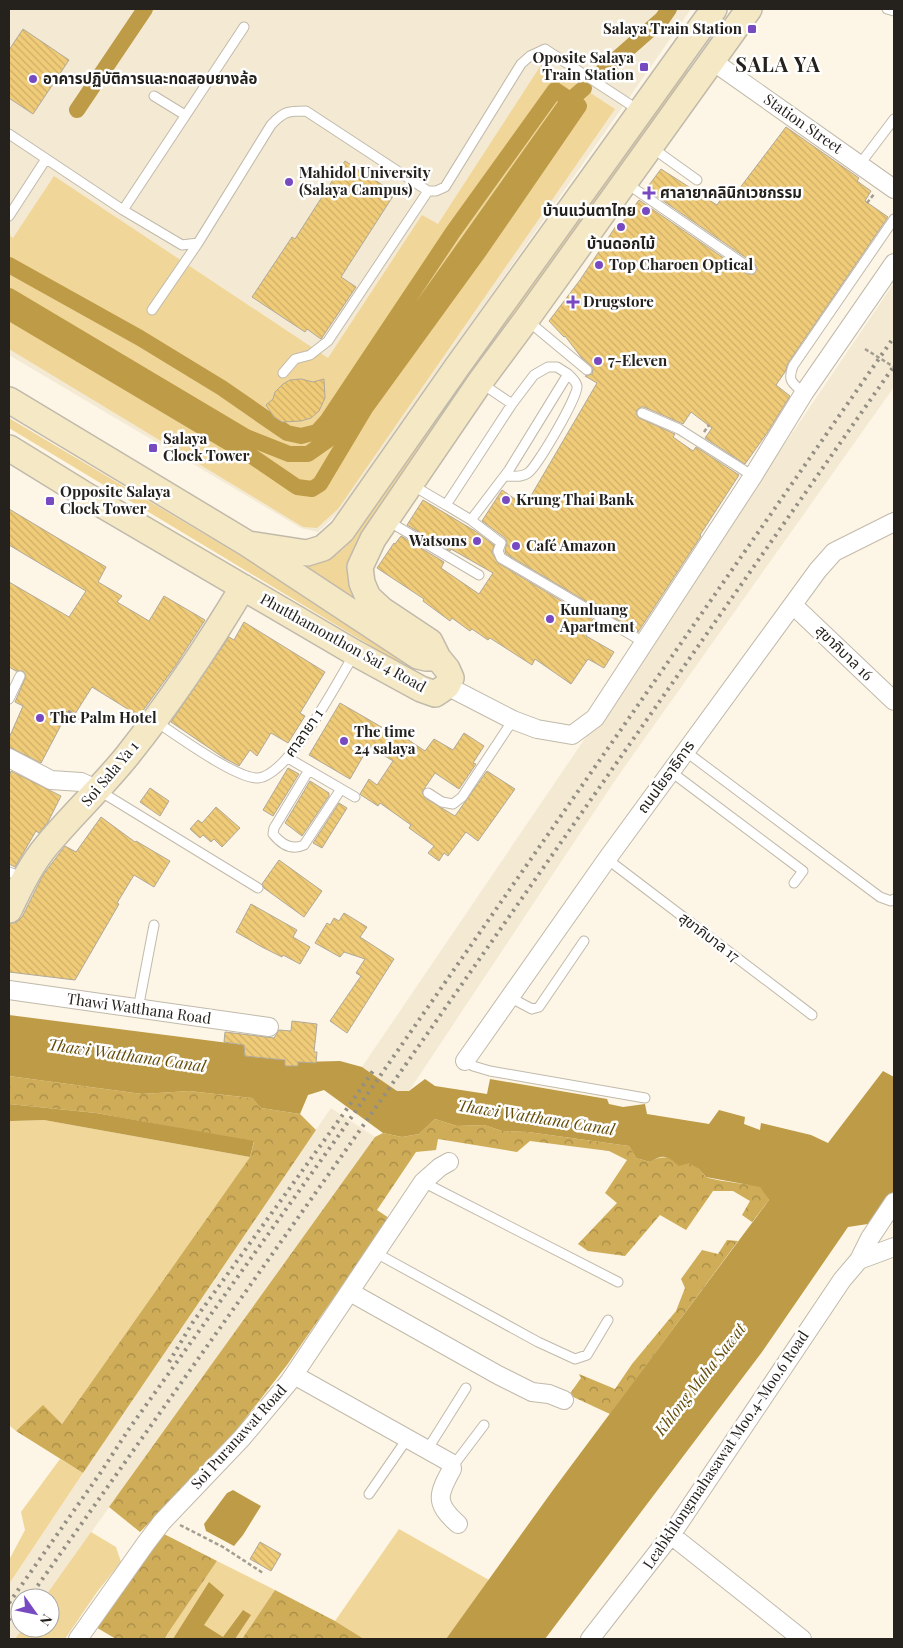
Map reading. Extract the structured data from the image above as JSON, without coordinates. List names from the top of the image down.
{
  "streets": {
    "main road": ["Phutthamonthon Sai 4 Road", "Soi Sala Ya 1"],
    "street": [
      "Station Street",
      "สุขาภิบาล 16",
      "ถนนโยธาธิการ",
      "Thawi Watthana Road",
      "Soi Puranawat Road",
      "Leabkhlongmahasawat Moo.4-Moo.6 Road"
    ],
    "lane": ["ศาลายา 1", "สุขาภิบาล 17"]
  },
  "crossings": [
    ["Phutthamonthon Sai 4 Road", "ศาลายา 1"],
    ["Phutthamonthon Sai 4 Road", "Soi Sala Ya 1"],
    ["สุขาภิบาล 16", "ถนนโยธาธิการ"],
    ["ศาลายา 1", "Soi Sala Ya 1"],
    ["ถนนโยธาธิการ", "สุขาภิบาล 17"]
  ],
  "districts": ["SALA YA"],
  "water": ["Thawi Watthana Canal", "Khlong Maha Sawat"],
  "places": {
    "transit": [
      "Salaya Train Station",
      "Oposite Salaya Train Station",
      "Salaya Clock Tower",
      "Opposite Salaya Clock Tower"
    ],
    "other": [
      "อาคารปฏิบัติการและทดสอบยางล้อ",
      "Mahidol University (Salaya Campus)",
      "บ้านแว่นตาไทย",
      "บ้านดอกไม้",
      "Top Charoen Optical",
      "7-Eleven",
      "Krung Thai Bank",
      "Watsons",
      "Café Amazon",
      "Kunluang Apartment",
      "The Palm Hotel",
      "The time 24 salaya"
    ],
    "health": ["ศาลายาคลินิกเวชกรรม", "Drugstore"]
  },
  "north": "bottom right"
}
